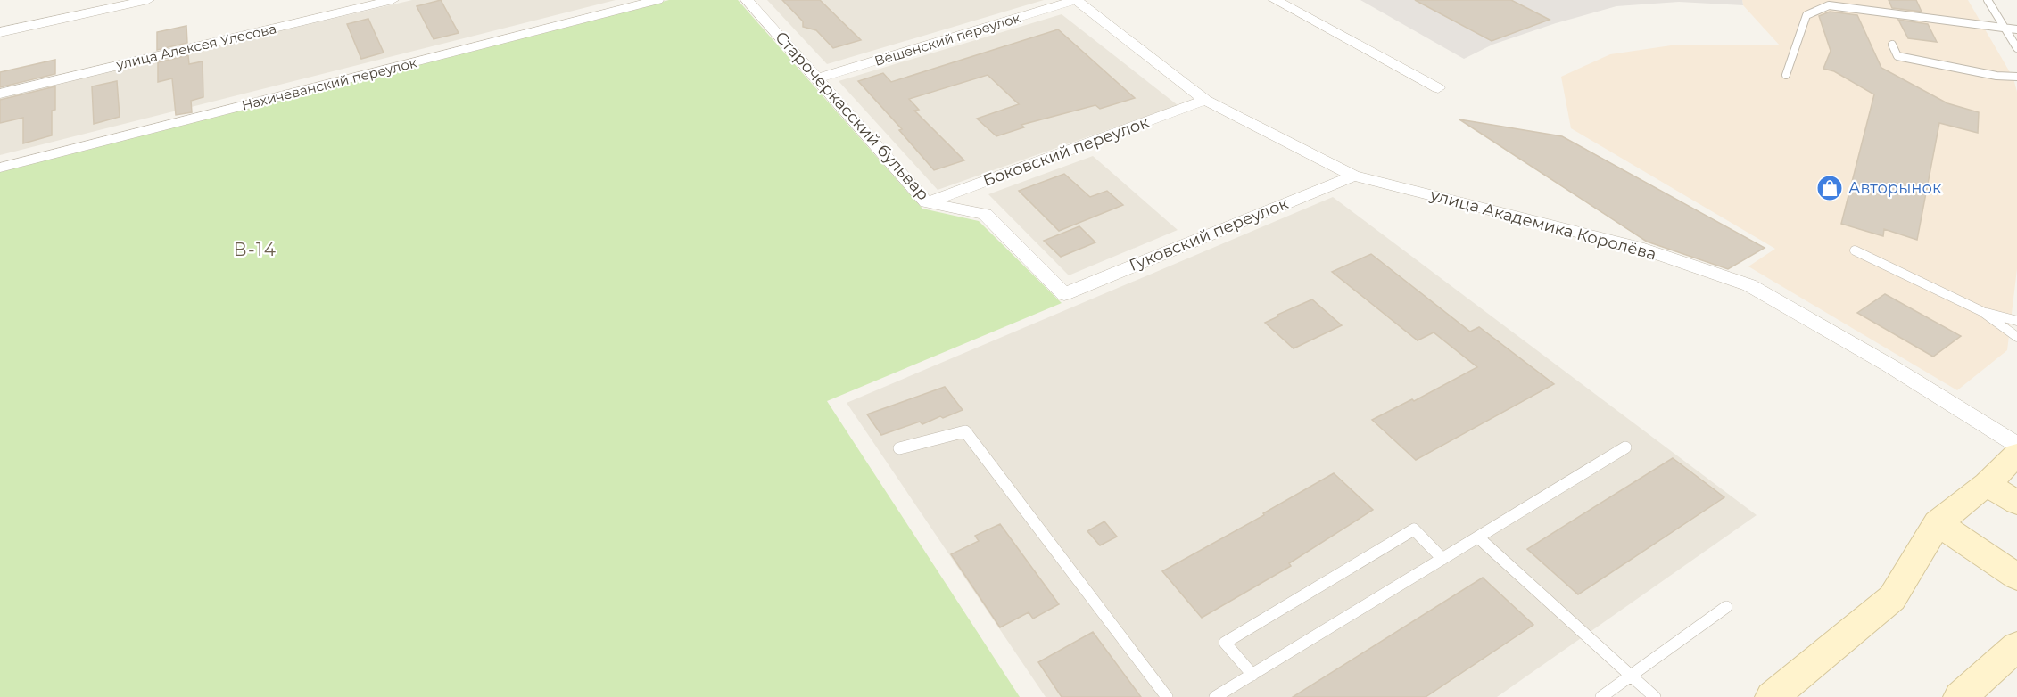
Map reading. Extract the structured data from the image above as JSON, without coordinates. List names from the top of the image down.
{
  "streets": {
    "street": [
      "Вёшенский переулок",
      "улица Алексея Улесова",
      "Нахичеванский переулок",
      "Старочеркасский бульвар",
      "Боковский переулок",
      "улица Академика Королёва",
      "Гуковский переулок"
    ]
  },
  "crossings": [
    ["Вёшенский переулок", "Старочеркасский бульвар"],
    ["Вёшенский переулок", "улица Академика Королёва"],
    ["Старочеркасский бульвар", "Боковский переулок"],
    ["Старочеркасский бульвар", "Гуковский переулок"],
    ["Боковский переулок", "улица Академика Королёва"],
    ["улица Академика Королёва", "Гуковский переулок"]
  ],
  "districts": ["В-14"],
  "places": {
    "shop": ["Авторынок"]
  }
}
